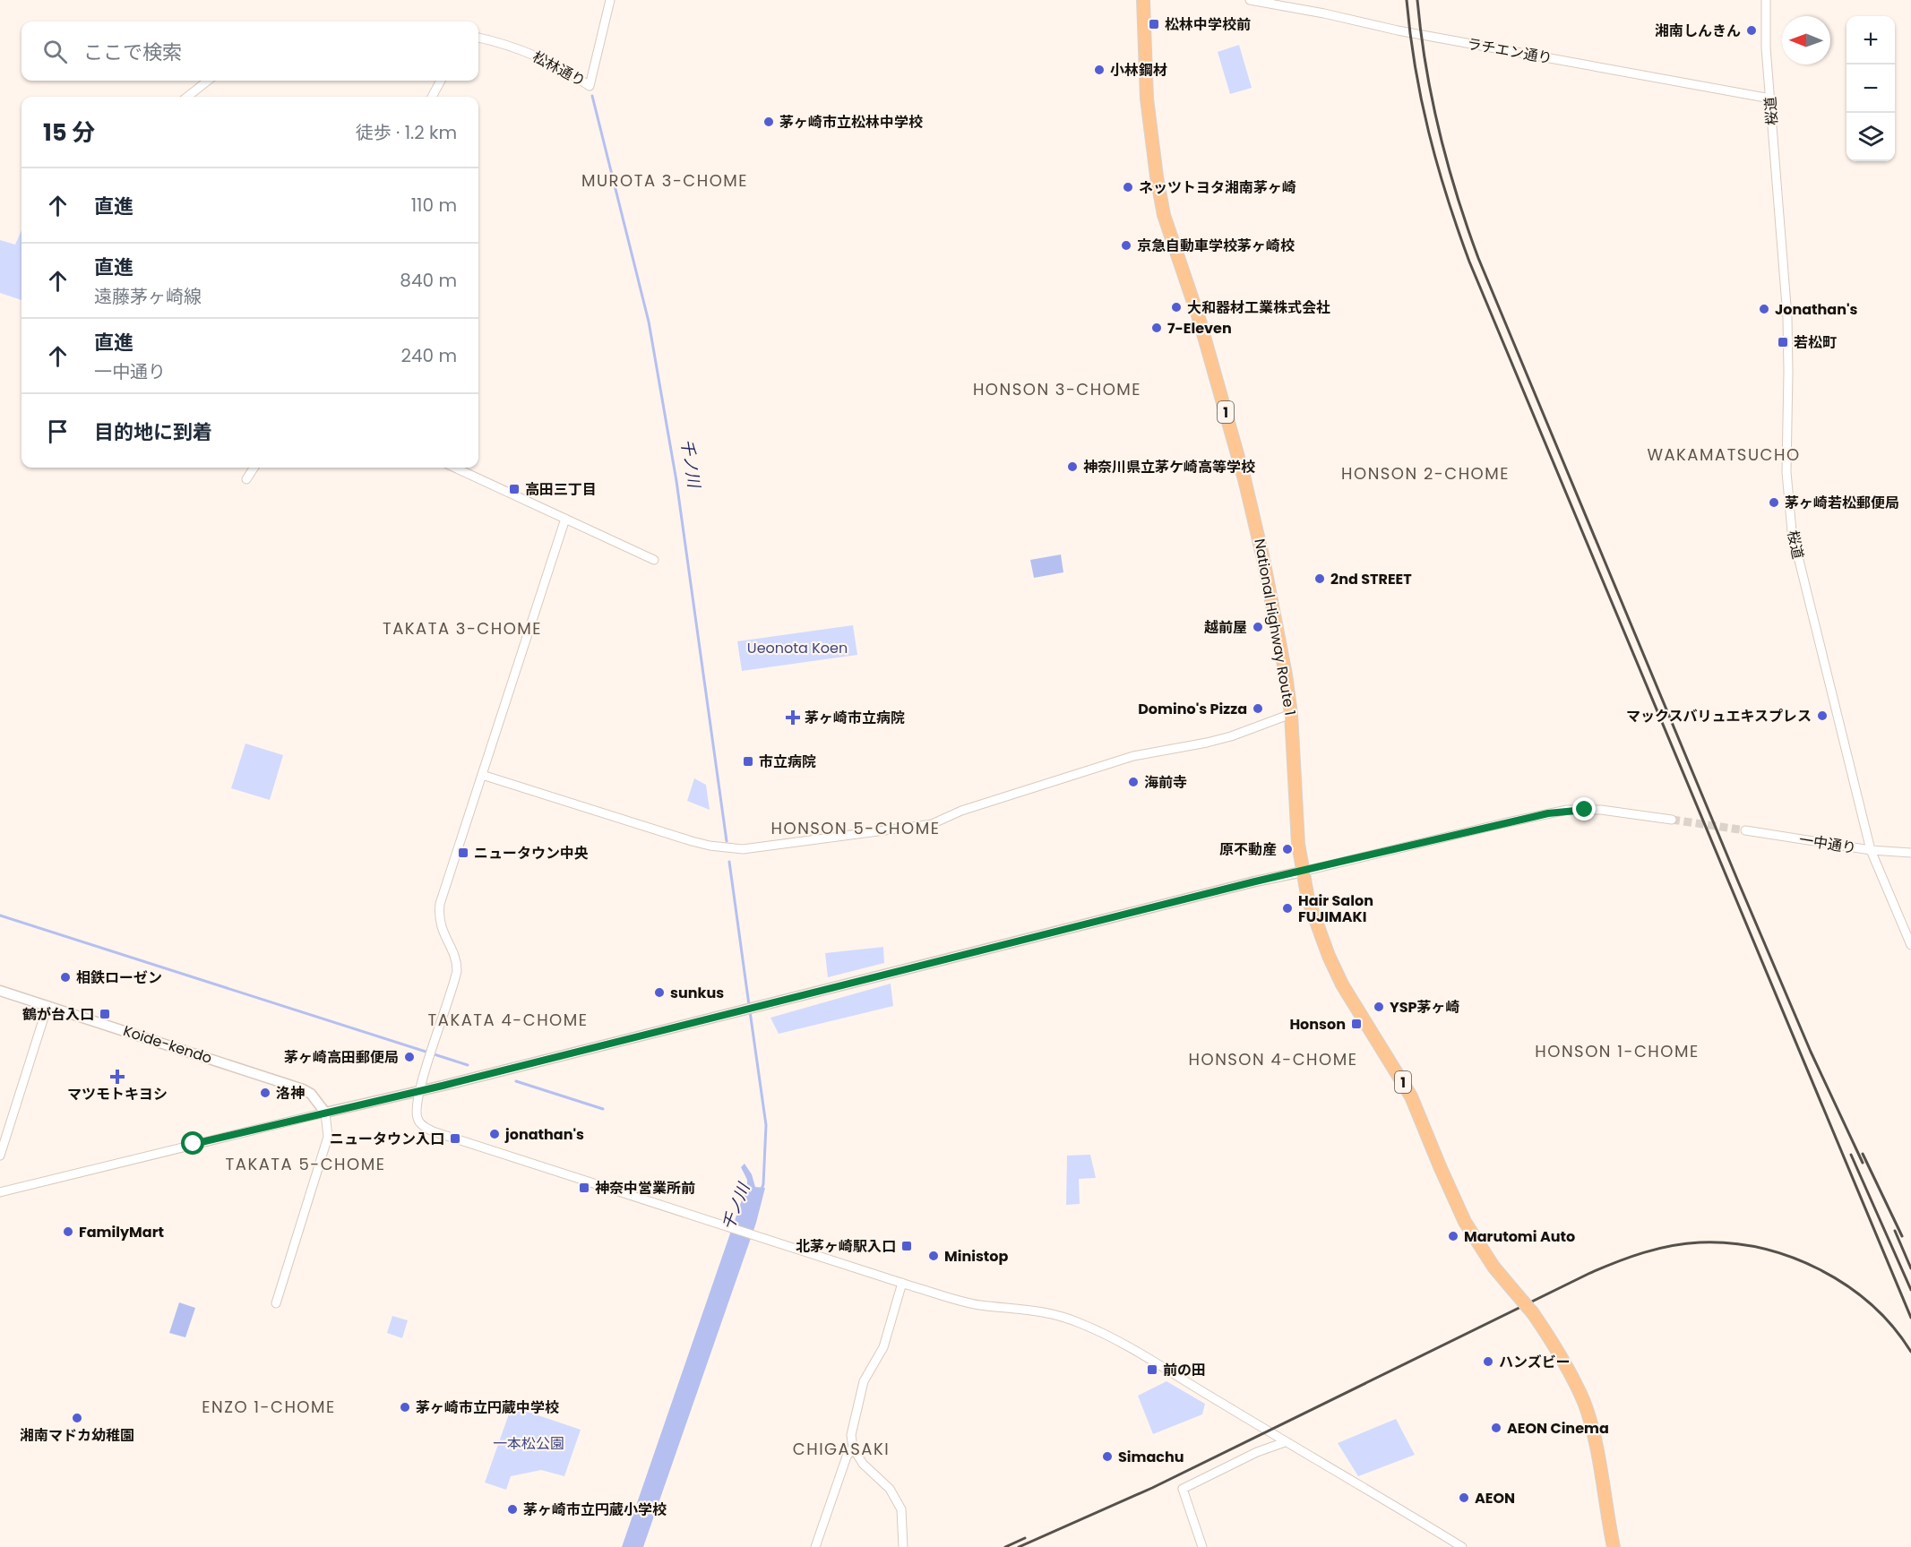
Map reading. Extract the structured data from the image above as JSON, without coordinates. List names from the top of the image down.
{
  "streets": {
    "highway": ["1", "National Highway Route 1"],
    "main road": ["Koide-kendo"],
    "street": [
      "ラチエン通り",
      "松林通り",
      "桜道",
      "一中通り"
    ]
  },
  "crossings": [
    ["ラチエン通り", "桜道"],
    ["桜道", "一中通り"]
  ],
  "districts": [
    "MUROTA 3-CHOME",
    "HONSON 3-CHOME",
    "WAKAMATSUCHO",
    "HONSON 2-CHOME",
    "TAKATA 3-CHOME",
    "HONSON 5-CHOME",
    "TAKATA 4-CHOME",
    "HONSON 1-CHOME",
    "HONSON 4-CHOME",
    "TAKATA 5-CHOME",
    "ENZO 1-CHOME",
    "CHIGASAKI"
  ],
  "water": ["千ノ川"],
  "parks": ["Ueonota Koen", "一本松公園"],
  "places": {
    "transit": [
      "松林中学校前",
      "若松町",
      "高田三丁目",
      "市立病院",
      "ニュータウン中央",
      "鶴が台入口",
      "Honson",
      "ニュータウン入口",
      "神奈中営業所前",
      "北茅ヶ崎駅入口",
      "前の田"
    ],
    "other": [
      "湘南しんきん",
      "小林鋼材",
      "茅ヶ崎市立松林中学校",
      "ネッツトヨタ湘南茅ヶ崎",
      "京急自動車学校茅ヶ崎校",
      "大和器材工業株式会社",
      "Jonathan's",
      "7-Eleven",
      "神奈川県立茅ケ崎高等学校",
      "茅ヶ崎若松郵便局",
      "2nd STREET",
      "越前屋",
      "Domino's Pizza",
      "マックスバリュエキスプレス",
      "海前寺",
      "原不動産",
      "Hair Salon FUJIMAKI",
      "相鉄ローゼン",
      "sunkus",
      "YSP茅ヶ崎",
      "茅ヶ崎高田郵便局",
      "洛神",
      "jonathan's",
      "FamilyMart",
      "Marutomi Auto",
      "Ministop",
      "ハンズビー",
      "茅ヶ崎市立円蔵中学校",
      "湘南マドカ幼稚園",
      "AEON Cinema",
      "Simachu",
      "AEON",
      "茅ヶ崎市立円蔵小学校"
    ],
    "health": ["茅ヶ崎市立病院", "マツモトキヨシ"]
  },
  "north": "left",
  "page": {
    "map_buttons": ["+", "−"],
    "search": "ここで検索",
    "heading": ["15 分", "徒歩 · 1.2 km"],
    "list": [
      ["直進", "110 m"],
      ["直進", "遠藤茅ヶ崎線", "840 m"],
      ["直進", "一中通り", "240 m"],
      "目的地に到着"
    ]
  }
}
